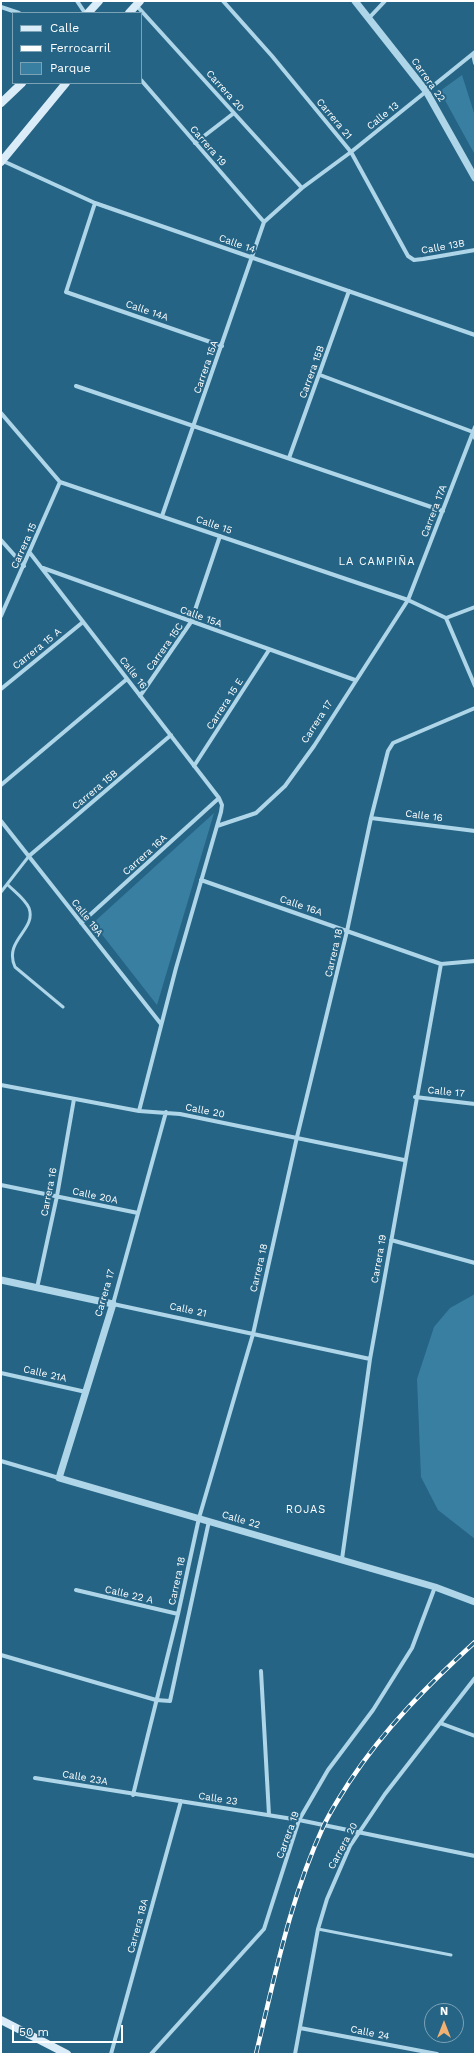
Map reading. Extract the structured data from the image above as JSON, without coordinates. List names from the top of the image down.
{
  "streets": {
    "street": [
      "Carrera 22",
      "Carrera 20",
      "Calle 13",
      "Carrera 21",
      "Carrera 19",
      "Calle 14",
      "Calle 13B",
      "Calle 14A",
      "Carrera 15A",
      "Carrera 15B",
      "Carrera 17A",
      "Calle 15",
      "Carrera 15",
      "Calle 15A",
      "Carrera 15C",
      "Carrera 15 A",
      "Calle 16",
      "Carrera 15 E",
      "Carrera 17",
      "Carrera 16A",
      "Calle 16A",
      "Calle 19A",
      "Carrera 18",
      "Calle 17",
      "Calle 20",
      "Carrera 16",
      "Calle 20A",
      "Calle 21",
      "Calle 21A",
      "Calle 22",
      "Calle 22 A",
      "Calle 23A",
      "Calle 23",
      "Carrera 18A",
      "Calle 24"
    ]
  },
  "crossings": [
    ["Carrera 22", "Calle 13"],
    ["Carrera 20", "Calle 13"],
    ["Carrera 20", "Calle 23"],
    ["Carrera 20", "Calle 24"],
    ["Calle 13", "Carrera 21"],
    ["Calle 13", "Carrera 19"],
    ["Calle 13", "Carrera 15A"],
    ["Carrera 21", "Calle 13B"],
    ["Carrera 19", "Carrera 15A"],
    ["Carrera 19", "Calle 16A"],
    ["Carrera 19", "Calle 17"],
    ["Carrera 19", "Calle 20"],
    ["Carrera 19", "Calle 21"],
    ["Carrera 19", "Calle 22"],
    ["Carrera 19", "Calle 23"],
    ["Calle 14", "Calle 14A"],
    ["Calle 14", "Carrera 15A"],
    ["Calle 14", "Carrera 15B"],
    ["Calle 14A", "Carrera 15A"],
    ["Carrera 15A", "Calle 15"],
    ["Carrera 15B", "Calle 16"],
    ["Carrera 15B", "Calle 19A"],
    ["Carrera 17A", "Calle 15"],
    ["Carrera 17A", "Carrera 17"],
    ["Calle 15", "Carrera 15"],
    ["Calle 15", "Carrera 15C"],
    ["Calle 15", "Carrera 17"],
    ["Carrera 15", "Calle 16"],
    ["Calle 15A", "Carrera 15C"],
    ["Calle 15A", "Calle 16"],
    ["Calle 15A", "Carrera 15 E"],
    ["Calle 15A", "Carrera 17"],
    ["Carrera 15C", "Calle 16"],
    ["Carrera 15 A", "Calle 16"],
    ["Calle 16", "Carrera 15 E"],
    ["Calle 16", "Carrera 17"],
    ["Calle 16", "Carrera 16A"],
    ["Calle 16", "Carrera 18"],
    ["Carrera 17", "Calle 20"],
    ["Carrera 17", "Calle 20A"],
    ["Carrera 17", "Calle 21"],
    ["Carrera 17", "Calle 21A"],
    ["Carrera 17", "Calle 22"],
    ["Carrera 16A", "Calle 19A"],
    ["Calle 16A", "Carrera 18"],
    ["Carrera 18", "Calle 20"],
    ["Carrera 18", "Calle 21"],
    ["Carrera 18", "Calle 22"],
    ["Carrera 18", "Calle 22 A"],
    ["Carrera 18", "Calle 23A"],
    ["Carrera 18", "Calle 23"],
    ["Calle 20", "Carrera 16"],
    ["Carrera 16", "Calle 20A"],
    ["Carrera 16", "Calle 21"],
    ["Calle 23A", "Calle 23"],
    ["Calle 23", "Carrera 18A"]
  ],
  "districts": ["LA CAMPIÑA", "ROJAS"],
  "legend": ["Calle", "Ferrocarril", "Parque"],
  "scale_bar": "50 m",
  "north": "top"
}
